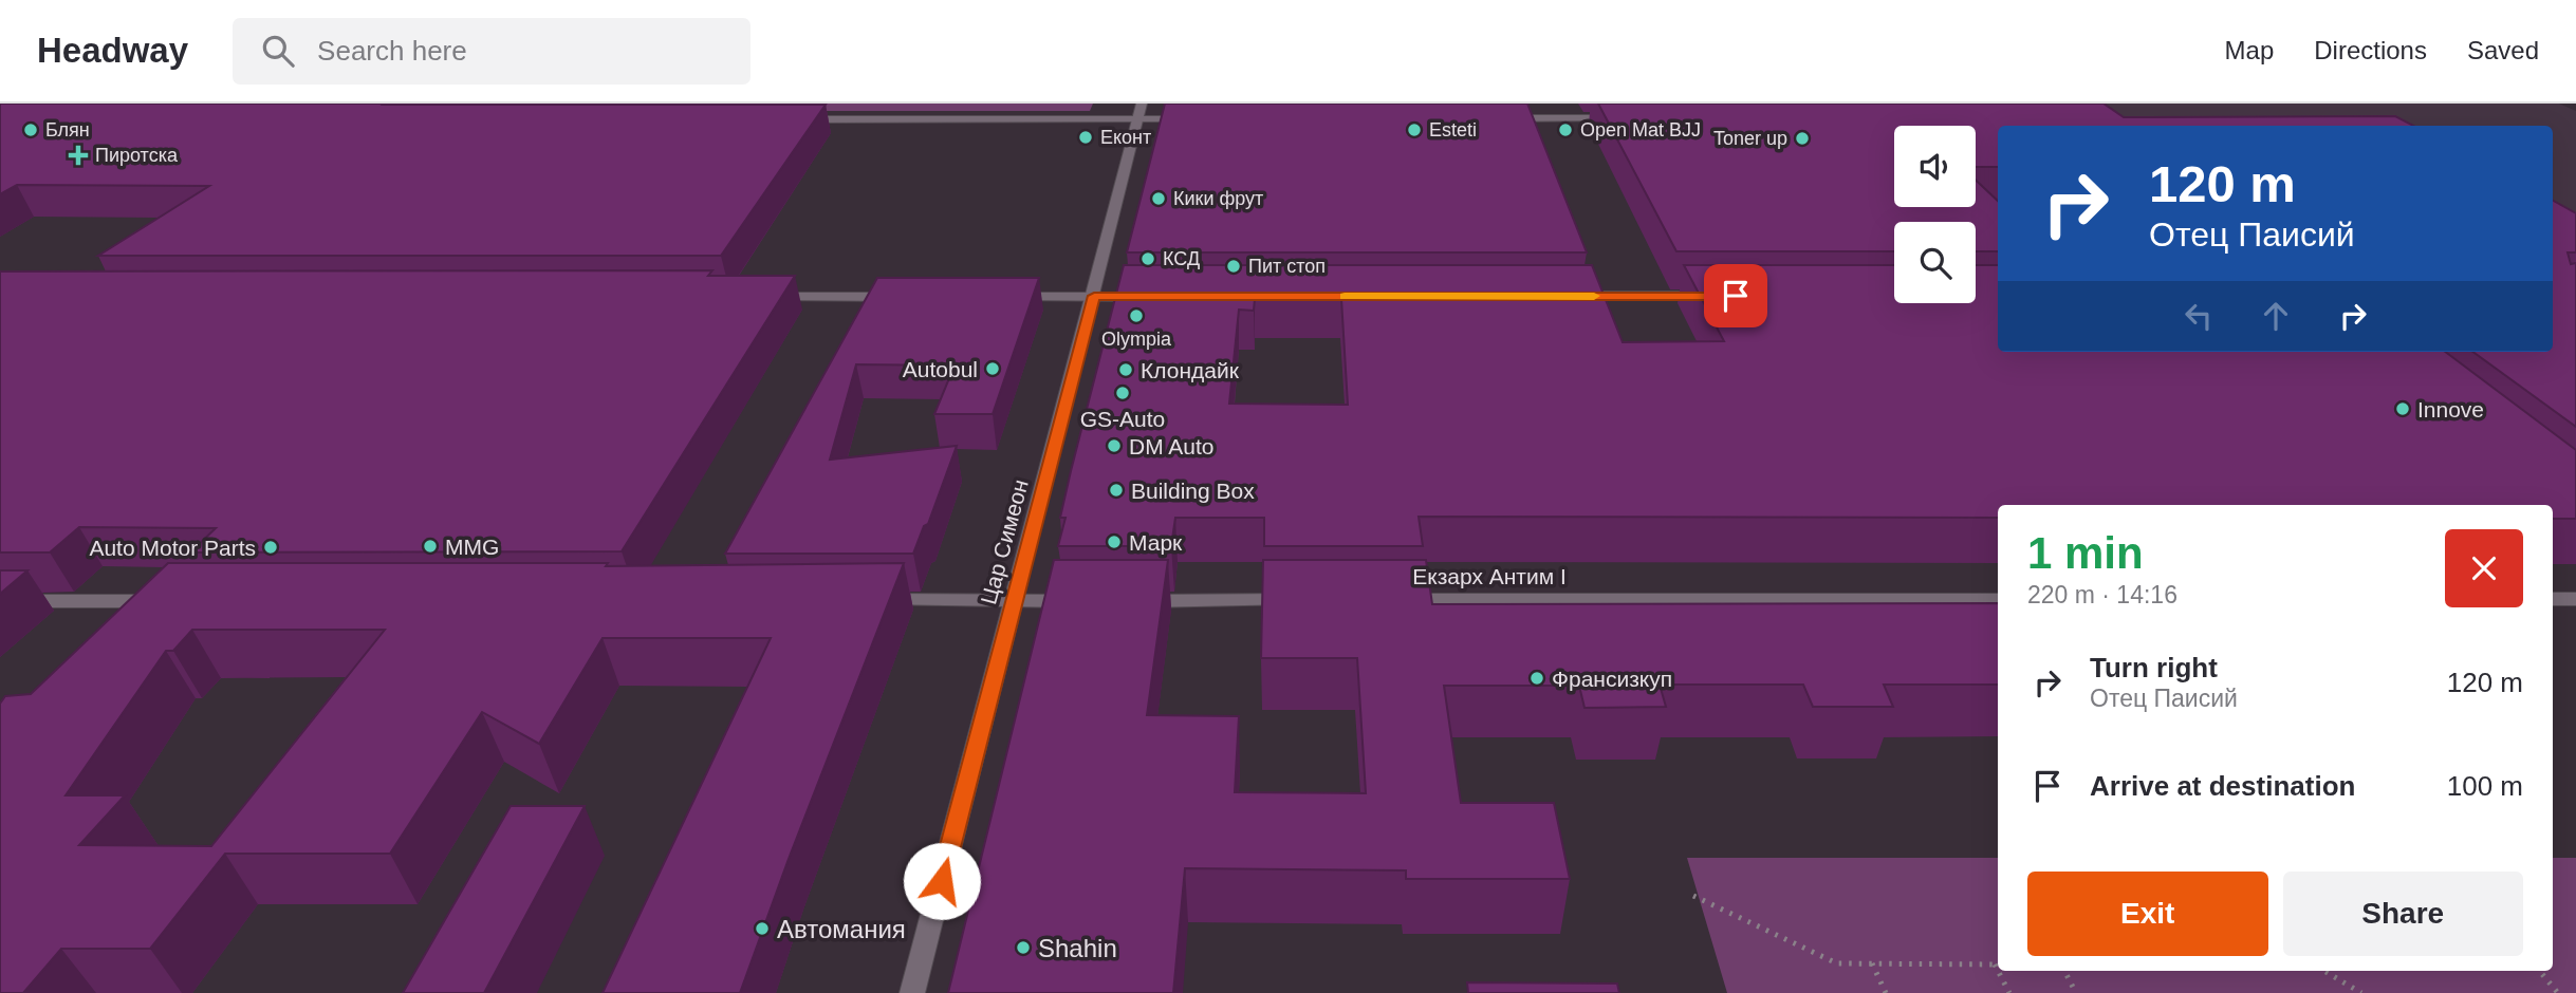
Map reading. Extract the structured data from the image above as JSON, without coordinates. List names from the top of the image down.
{
  "streets": {
    "street": ["Цар Симеон", "Екзарх Антим I"]
  },
  "places": {
    "other": [
      "Блян",
      "Esteti",
      "Open Mat BJJ",
      "Еконт",
      "Toner up",
      "Кики фрут",
      "КСД",
      "Пит стоп",
      "Olympia",
      "Autobul",
      "Клондайк",
      "GS-Auto",
      "Innove",
      "DM Auto",
      "Building Box",
      "Марк",
      "MMG",
      "Auto Motor Parts",
      "Франсизкуп",
      "Автомания",
      "Shahin"
    ],
    "health": ["Пиротска"]
  },
  "page": {
    "header": "Headway",
    "search": "Search here",
    "nav": ["Map", "Directions", "Saved"],
    "turn": ["120 m", "Отец Паисий"],
    "heading": ["1 min", "220 m · 14:16"],
    "list": [
      {
        "name": "Turn right",
        "note": "Отец Паисий",
        "value": "120 m"
      },
      {
        "name": "Arrive at destination",
        "value": "100 m"
      }
    ],
    "buttons": ["Exit", "Share"]
  }
}
